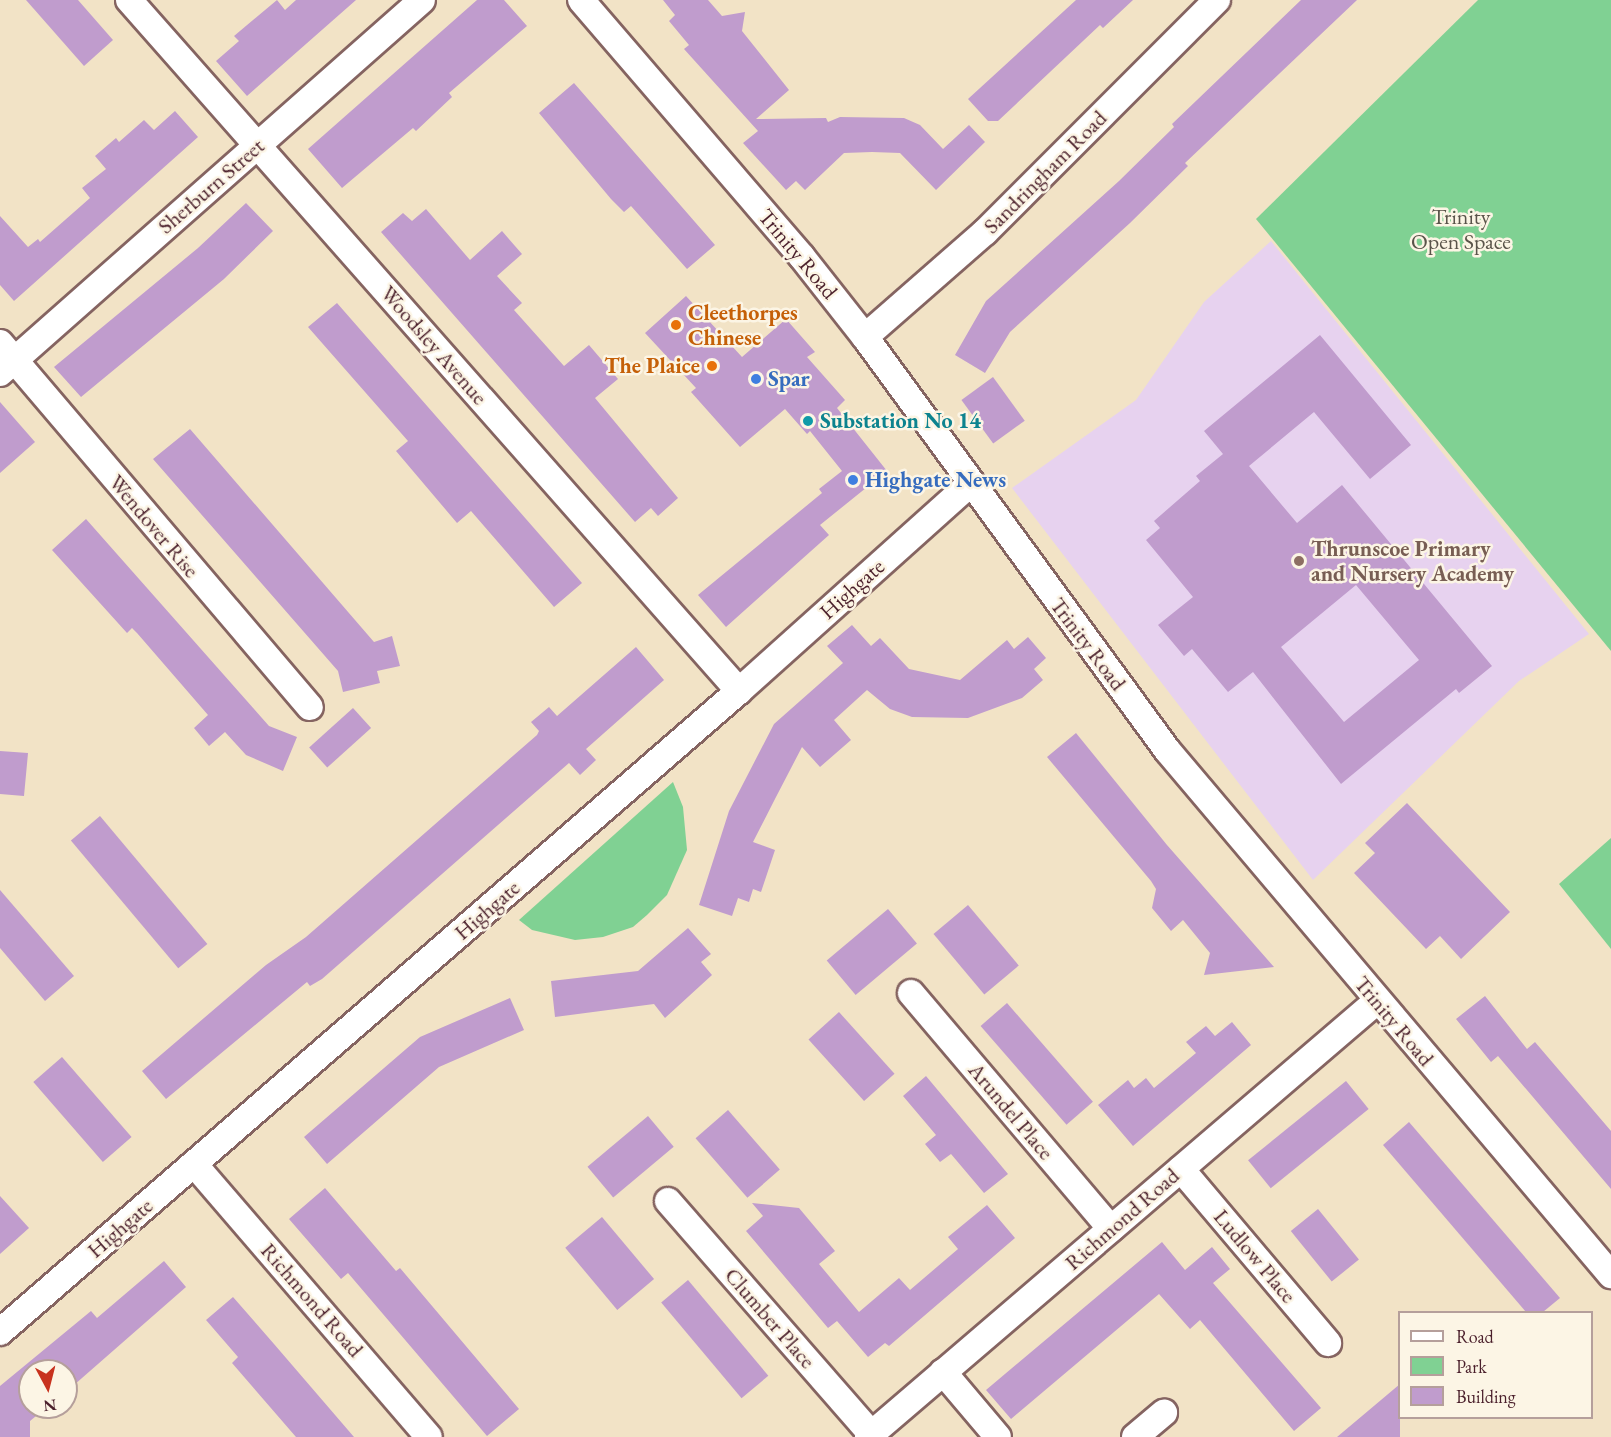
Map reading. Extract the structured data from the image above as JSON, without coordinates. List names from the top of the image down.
{
  "streets": {
    "street": [
      "Sandringham Road",
      "Sherburn Street",
      "Trinity Road",
      "Woodsley Avenue",
      "Wendover Rise",
      "Highgate",
      "Arundel Place",
      "Richmond Road",
      "Ludlow Place",
      "Clumber Place"
    ]
  },
  "crossings": [
    ["Sandringham Road", "Trinity Road"],
    ["Sherburn Street", "Woodsley Avenue"],
    ["Sherburn Street", "Wendover Rise"],
    ["Trinity Road", "Highgate"],
    ["Trinity Road", "Richmond Road"],
    ["Woodsley Avenue", "Highgate"],
    ["Highgate", "Richmond Road"],
    ["Arundel Place", "Richmond Road"],
    ["Richmond Road", "Ludlow Place"],
    ["Richmond Road", "Clumber Place"]
  ],
  "parks": ["Trinity Open Space"],
  "places": [
    "Cleethorpes Chinese",
    "The Plaice",
    "Spar",
    "Substation No 14",
    "Highgate News",
    "Thrunscoe Primary and Nursery Academy"
  ],
  "legend": ["Road", "Park", "Building"],
  "north": "bottom"
}
